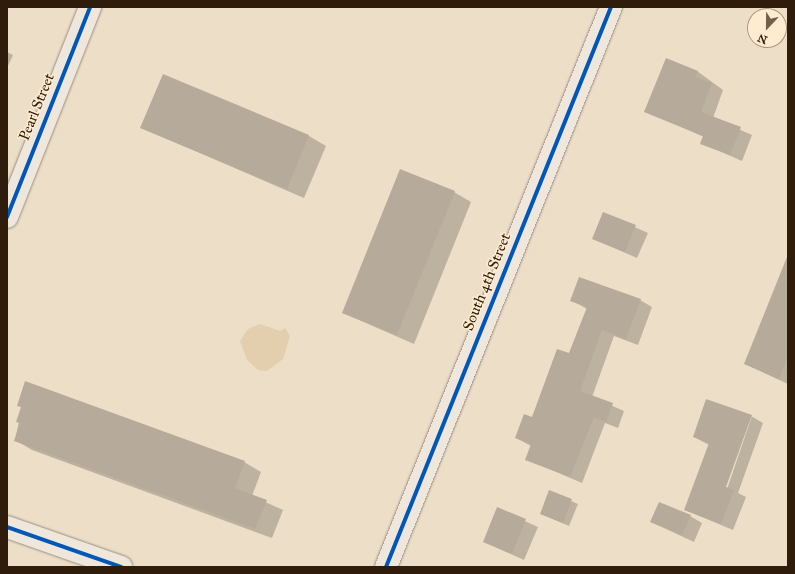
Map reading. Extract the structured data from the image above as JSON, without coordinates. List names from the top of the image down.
{
  "streets": {
    "street": ["Pearl Street", "South 4th Street"]
  },
  "north": "bottom"
}
